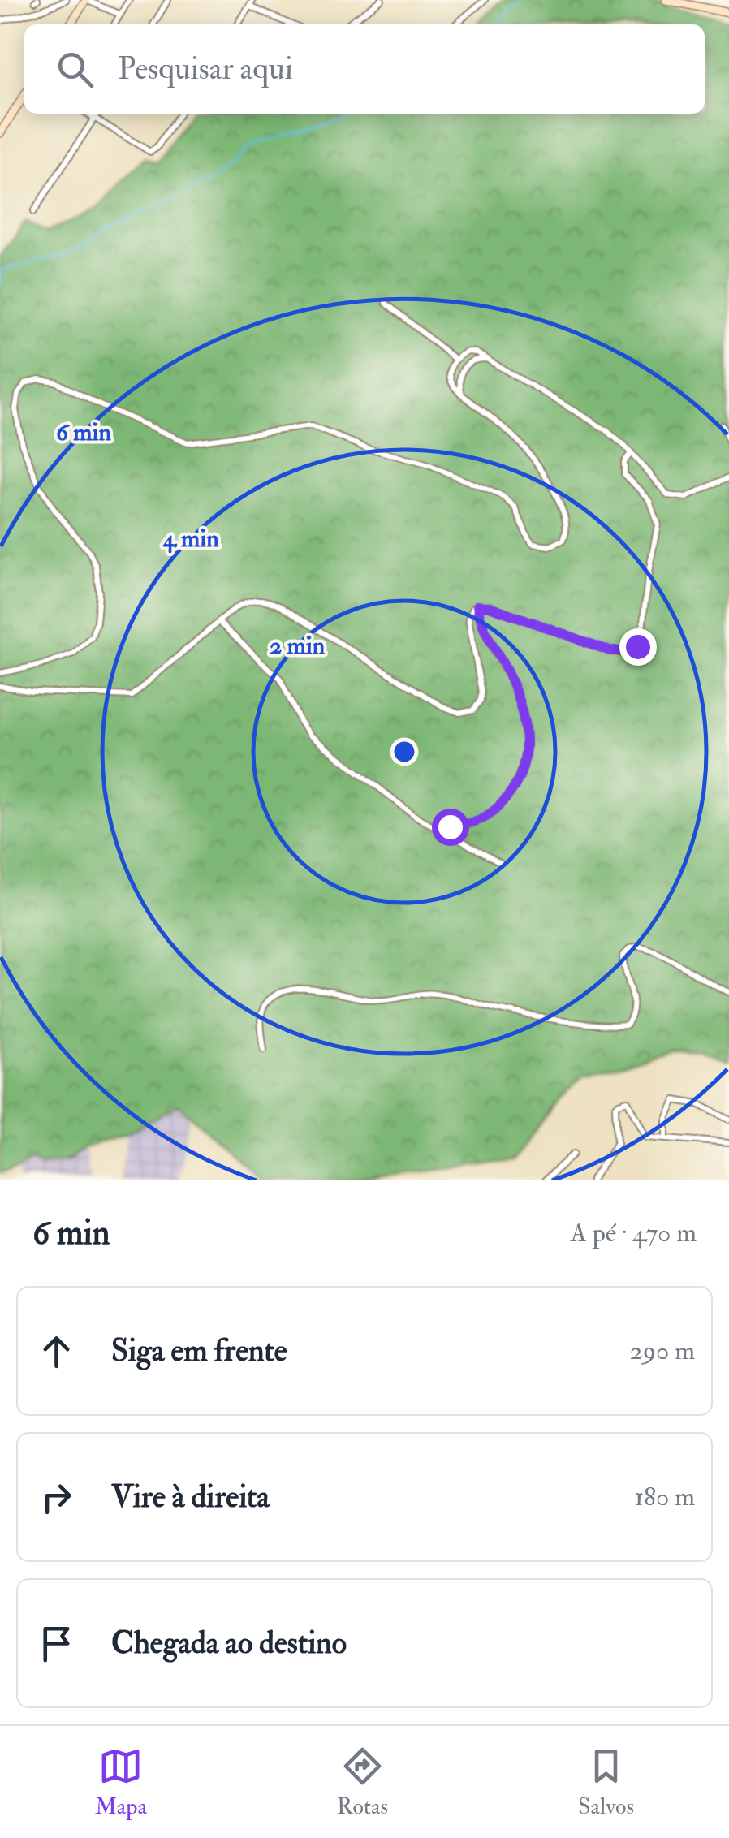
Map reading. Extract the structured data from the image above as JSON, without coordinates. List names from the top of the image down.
{
  "page": {
    "search": "Pesquisar aqui",
    "heading": ["6 min", "A pé · 470 m"],
    "list": [
      ["Siga em frente", "290 m"],
      ["Vire à direita", "180 m"],
      "Chegada ao destino"
    ],
    "nav": ["Mapa", "Rotas", "Salvos"]
  },
  "rings": ["6 min", "4 min", "2 min"]
}
